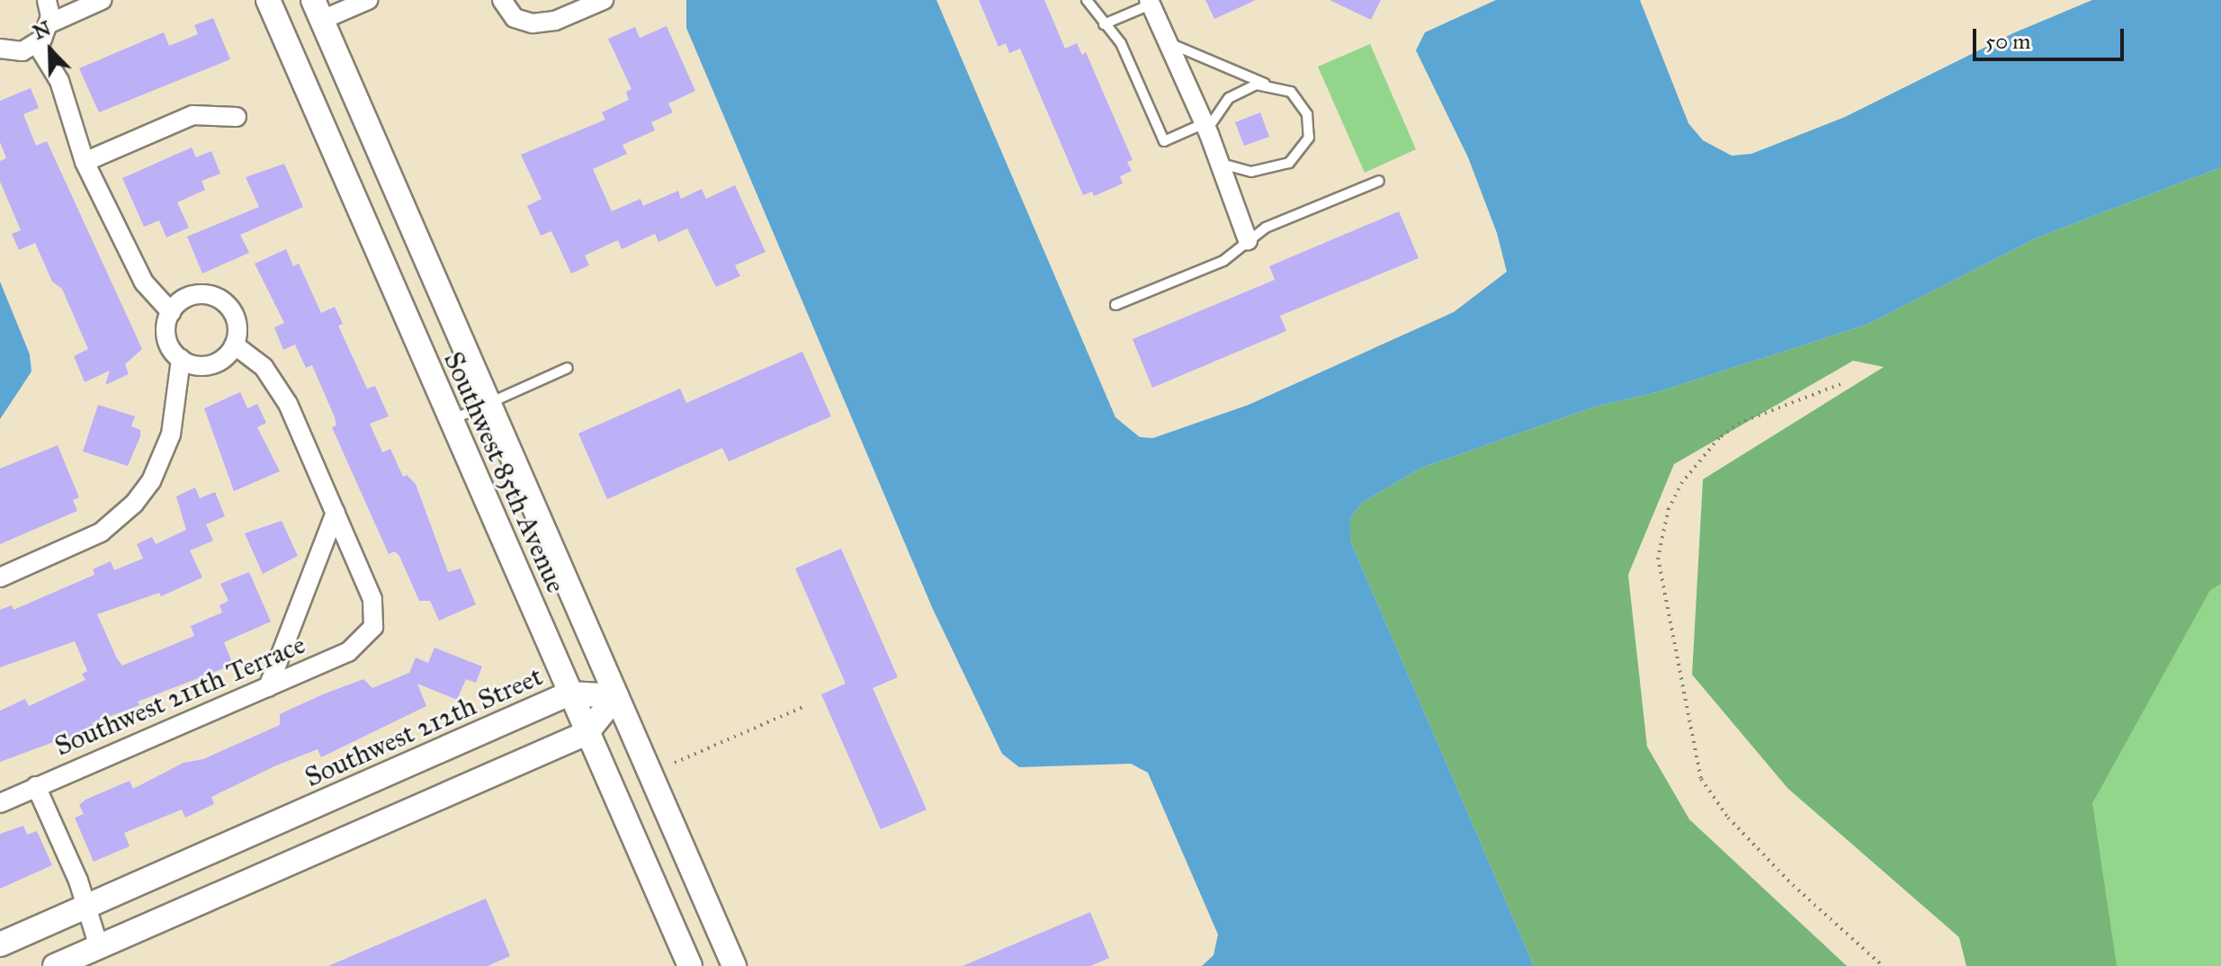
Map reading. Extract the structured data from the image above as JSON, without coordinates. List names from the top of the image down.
{
  "streets": {
    "street": ["Southwest 85th Avenue", "Southwest 211th Terrace", "Southwest 212th Street"]
  },
  "crossings": [
    ["Southwest 85th Avenue", "Southwest 212th Street"]
  ],
  "scale_bar": "50 m",
  "north": "top left"
}
